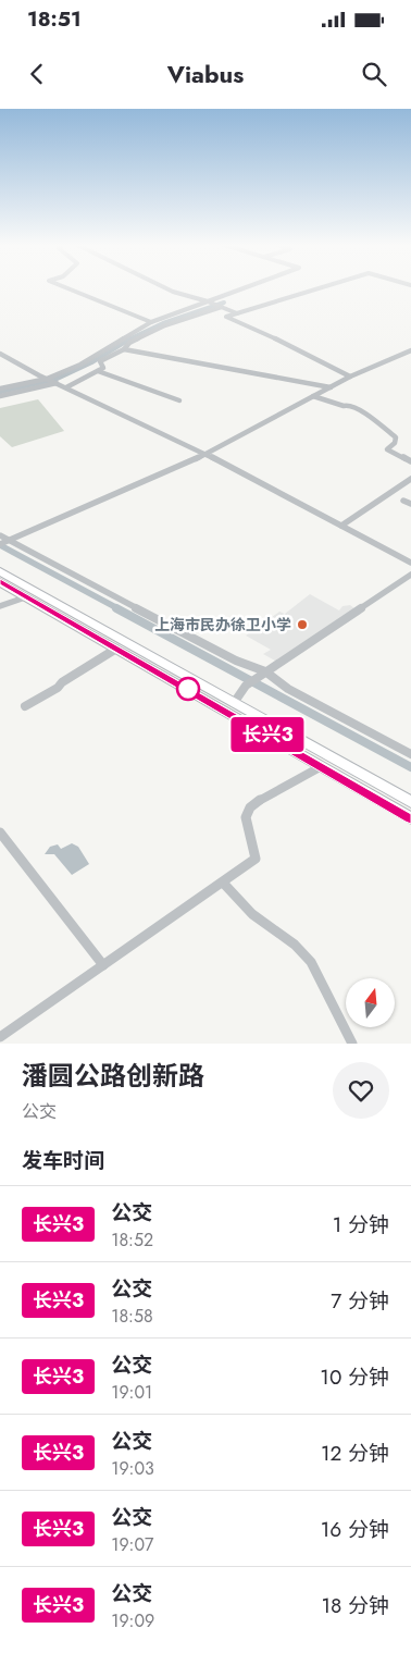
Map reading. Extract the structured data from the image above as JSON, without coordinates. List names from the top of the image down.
{
  "places": ["上海市民办徐卫小学"],
  "lines": ["bus line 长兴3"],
  "north": "top",
  "page": {
    "status": "18:51",
    "header": "Viabus",
    "on_map": "长兴3",
    "heading": [
      ["潘圆公路创新路", "公交"],
      "发车时间"
    ],
    "list": [
      {
        "mark": "长兴3",
        "name": "公交",
        "note": "18:52",
        "value": "1 分钟"
      },
      {
        "mark": "长兴3",
        "name": "公交",
        "note": "18:58",
        "value": "7 分钟"
      },
      {
        "mark": "长兴3",
        "name": "公交",
        "note": "19:01",
        "value": "10 分钟"
      },
      {
        "mark": "长兴3",
        "name": "公交",
        "note": "19:03",
        "value": "12 分钟"
      },
      {
        "mark": "长兴3",
        "name": "公交",
        "note": "19:07",
        "value": "16 分钟"
      },
      {
        "mark": "长兴3",
        "name": "公交",
        "note": "19:09",
        "value": "18 分钟"
      }
    ]
  }
}
